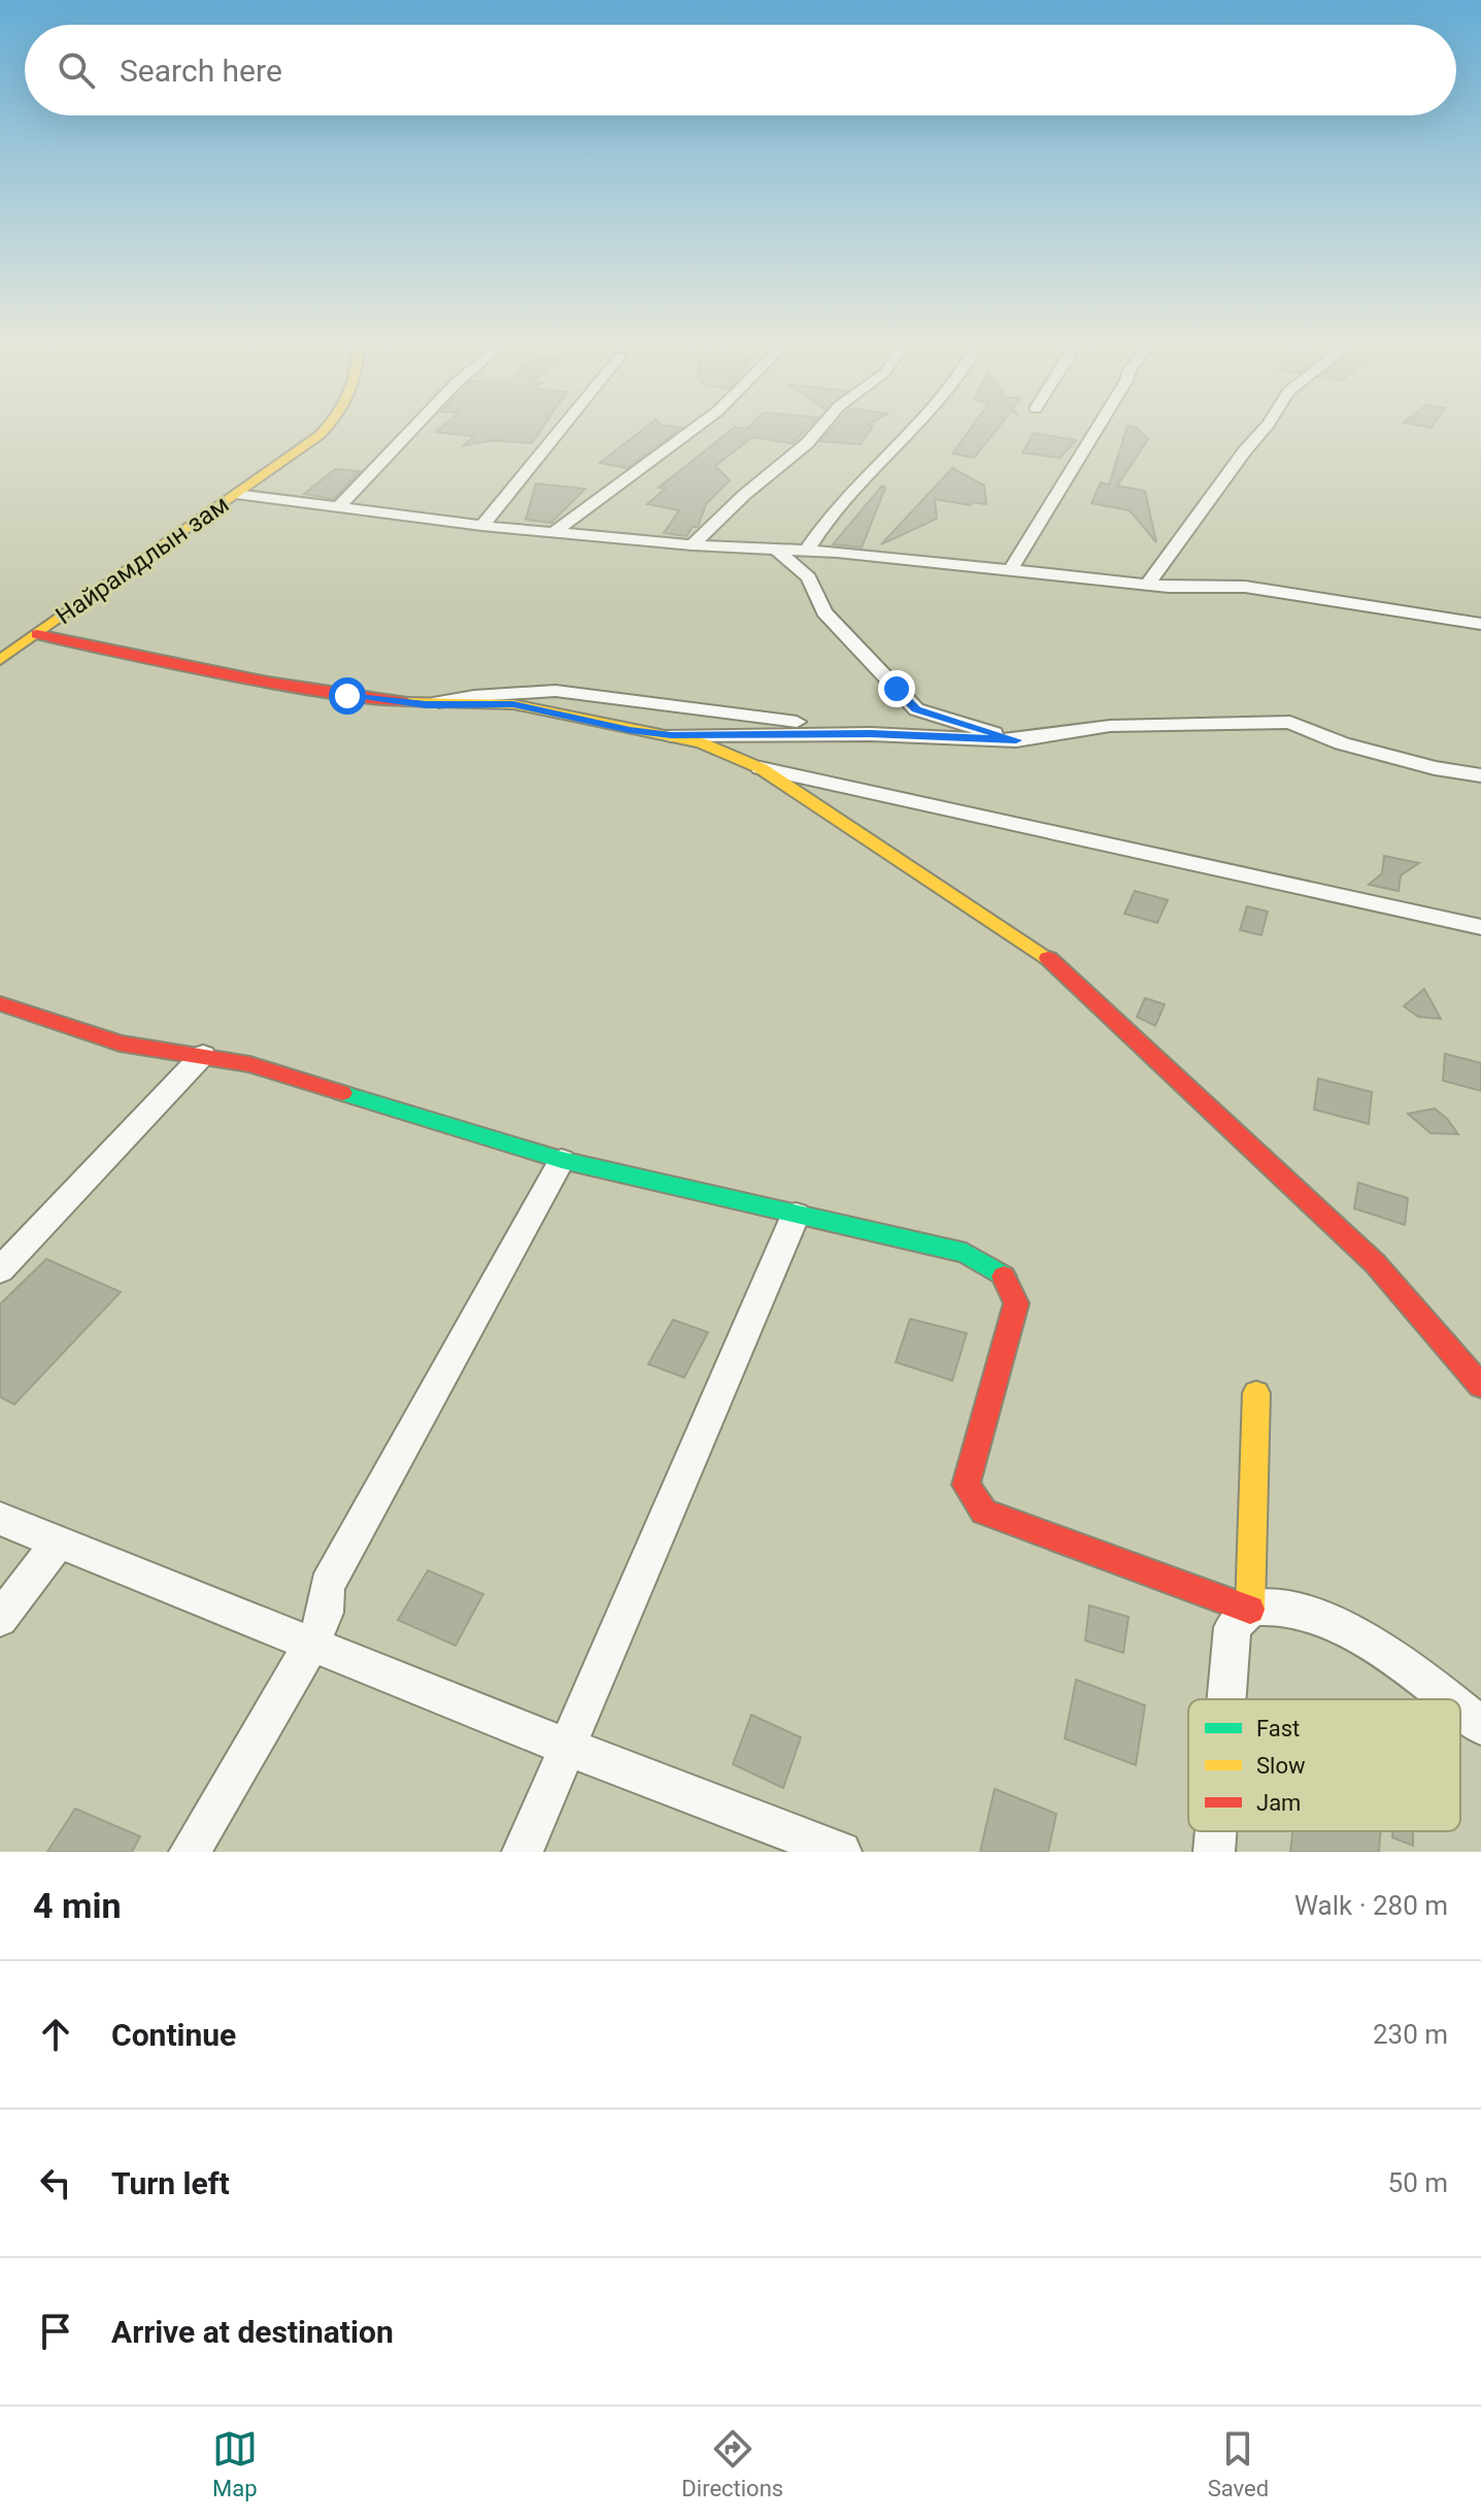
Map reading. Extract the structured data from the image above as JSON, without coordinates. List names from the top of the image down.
{
  "streets": {
    "street": ["Найрамдлын зам"]
  },
  "legend": ["Fast", "Slow", "Jam"],
  "page": {
    "search": "Search here",
    "heading": ["4 min", "Walk · 280 m"],
    "list": [
      ["Continue", "230 m"],
      ["Turn left", "50 m"],
      "Arrive at destination"
    ],
    "nav": ["Map", "Directions", "Saved"]
  }
}
